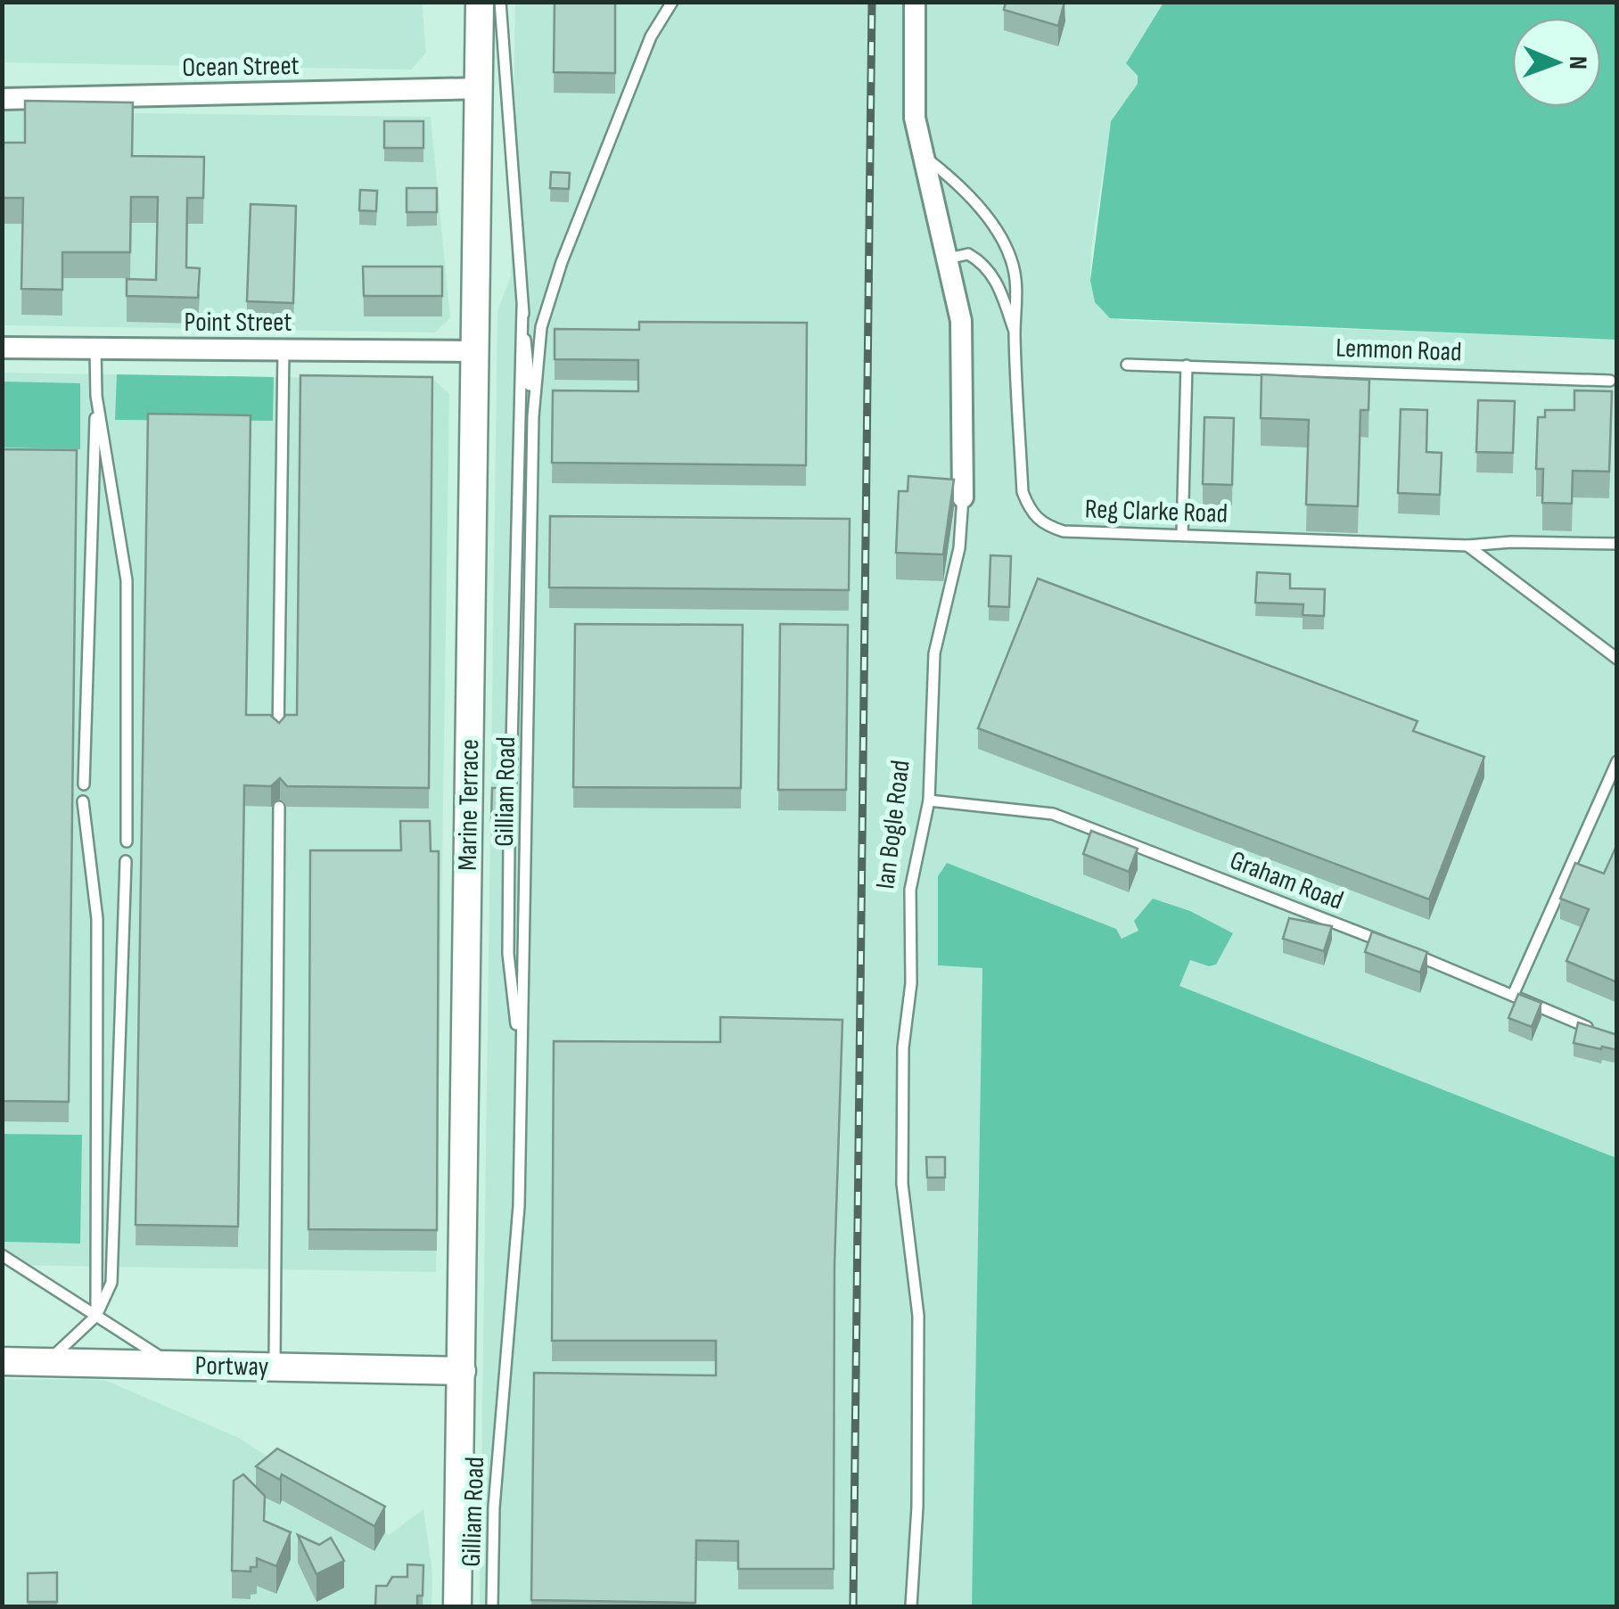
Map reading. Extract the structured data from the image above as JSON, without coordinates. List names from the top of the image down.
{
  "streets": {
    "main road": ["Marine Terrace", "Portway"],
    "street": ["Ocean Street", "Point Street", "Ian Bogle Road"],
    "lane": [
      "Lemmon Road",
      "Reg Clarke Road",
      "Gilliam Road",
      "Graham Road"
    ]
  },
  "crossings": [
    ["Ocean Street", "Marine Terrace"],
    ["Point Street", "Marine Terrace"],
    ["Marine Terrace", "Portway"],
    ["Ian Bogle Road", "Graham Road"]
  ],
  "north": "right"
}
